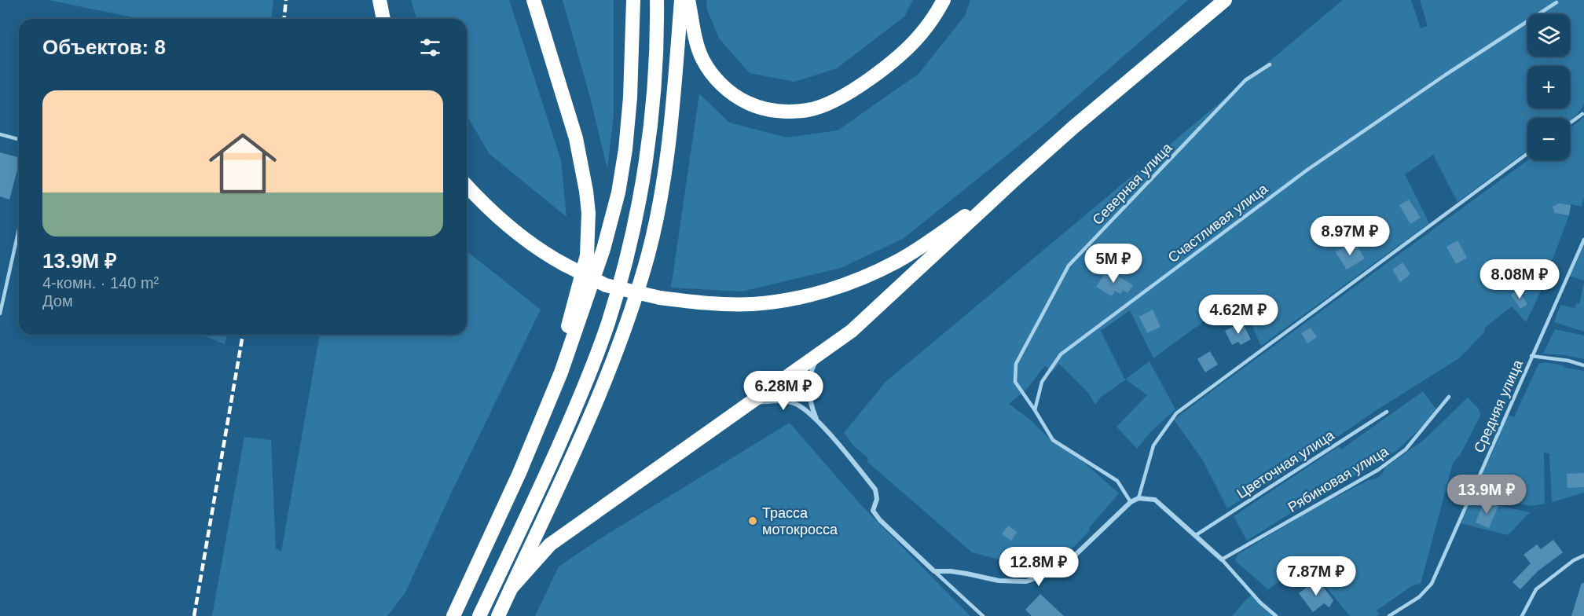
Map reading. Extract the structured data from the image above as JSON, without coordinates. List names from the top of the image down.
{
  "streets": {
    "lane": [
      "Северная улица",
      "Счастливая улица",
      "Средняя улица",
      "Цветочная улица",
      "Рябиновая улица"
    ]
  },
  "crossings": [
    ["Северная улица", "Счастливая улица"]
  ],
  "places": ["Трасса мотокросса"],
  "page": {
    "map_buttons": ["+", "−"],
    "heading": "Объектов: 8",
    "list": [
      {
        "name": "13.9M ₽",
        "note": "4-комн. · 140 m² · Дом"
      }
    ],
    "price": [
      "8.97M ₽",
      "5M ₽",
      "8.08M ₽",
      "4.62M ₽",
      "6.28M ₽",
      "13.9M ₽",
      "12.8M ₽",
      "7.87M ₽"
    ]
  }
}
